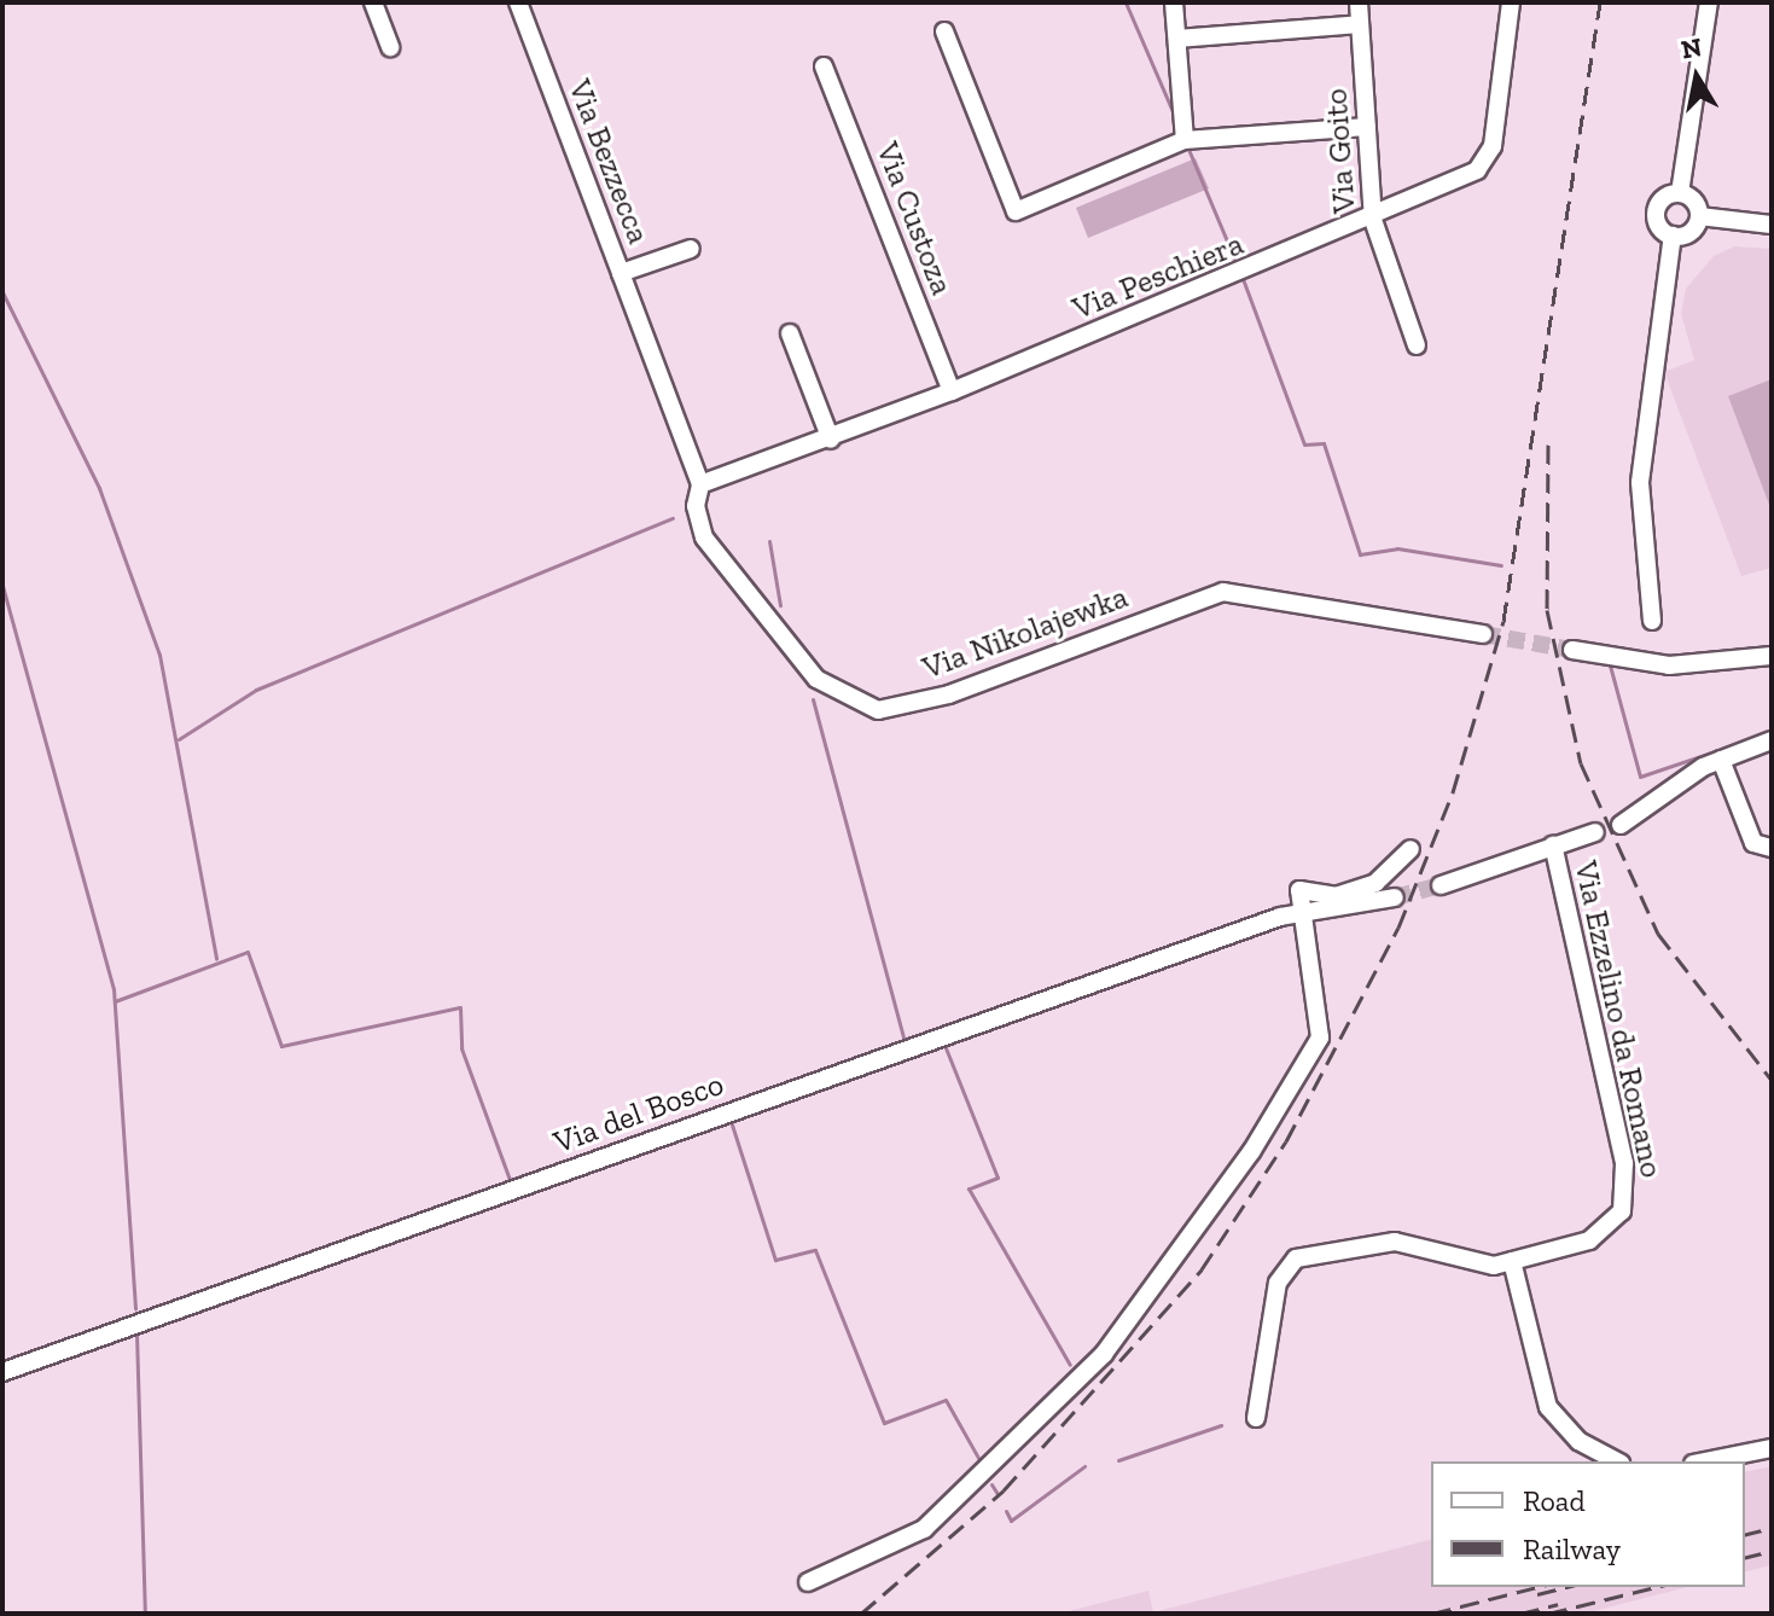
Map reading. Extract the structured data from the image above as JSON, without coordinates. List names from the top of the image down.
{
  "streets": {
    "street": [
      "Via Goito",
      "Via Bezzecca",
      "Via Custoza",
      "Via Peschiera",
      "Via Nikolajewka",
      "Via Ezzelino da Romano",
      "Via del Bosco"
    ]
  },
  "crossings": [
    ["Via Goito", "Via Peschiera"],
    ["Via Bezzecca", "Via Nikolajewka"],
    ["Via Custoza", "Via Peschiera"],
    ["Via Peschiera", "Via Nikolajewka"]
  ],
  "legend": ["Road", "Railway"],
  "north": "top"
}
